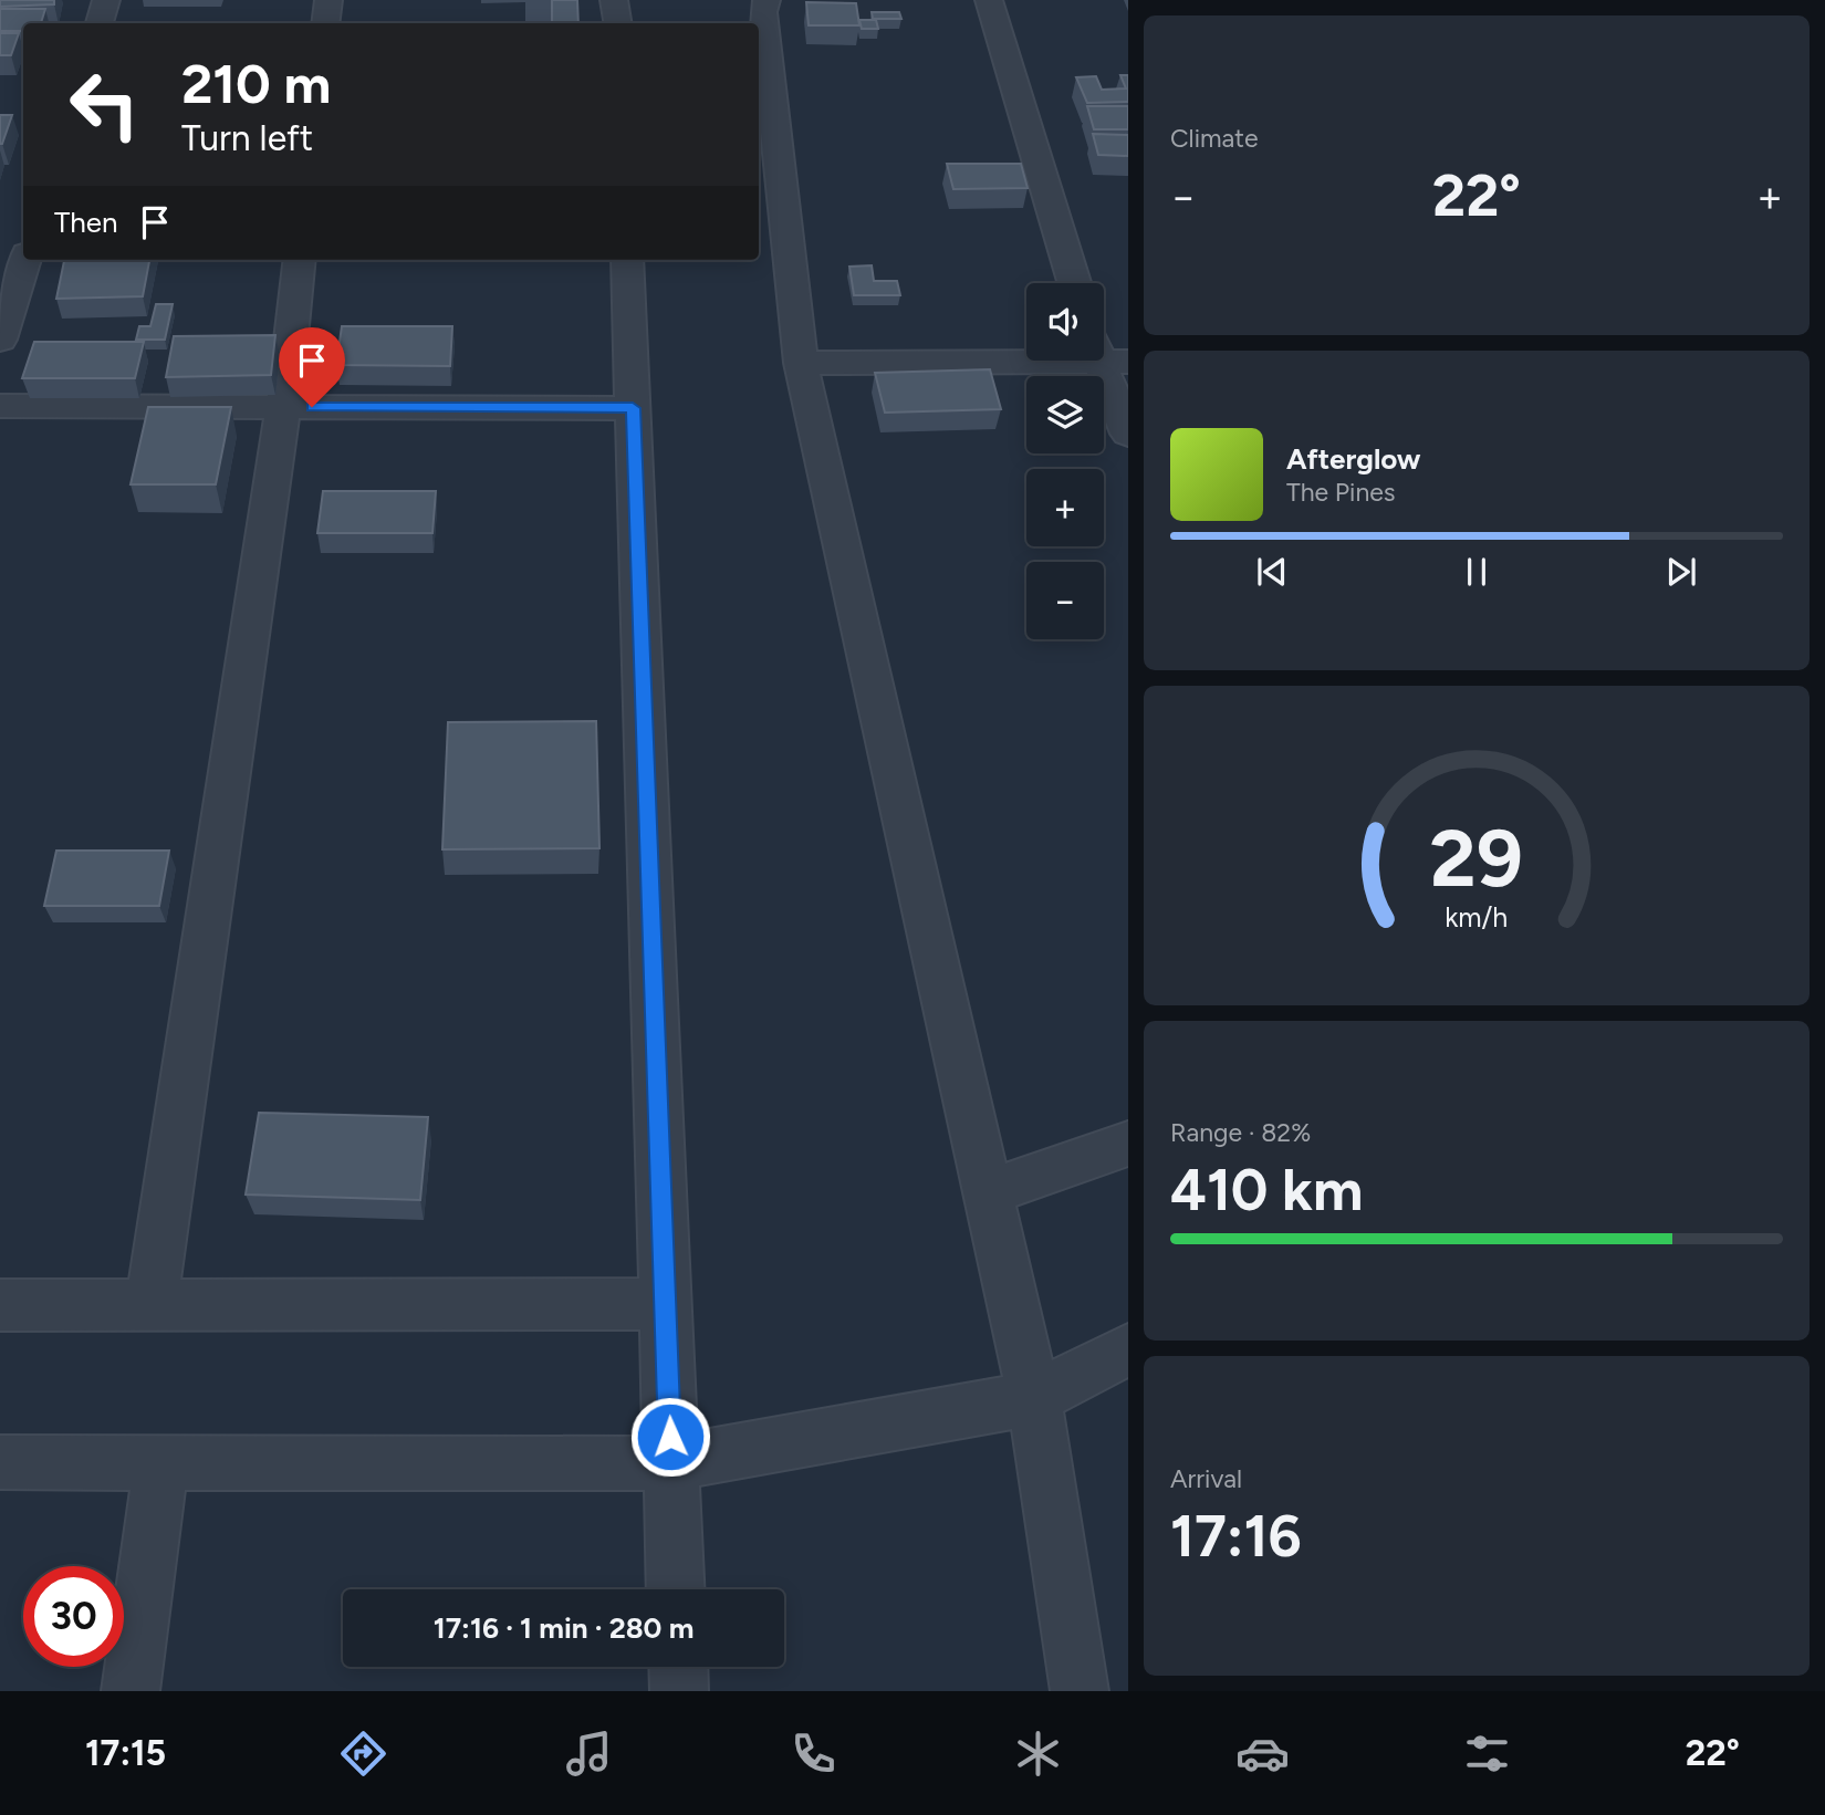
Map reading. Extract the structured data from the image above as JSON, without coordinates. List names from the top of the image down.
{
  "page": {
    "tile": [
      "Climate",
      ["Range · 82%", "410 km"],
      ["Arrival", "17:16"]
    ],
    "turn": ["210 m", "Turn left"],
    "heat": ["−", "22°", "+"],
    "then": "Then",
    "map_buttons": ["+", "−"],
    "song": ["Afterglow", "The Pines"],
    "limit": "30",
    "trip": "17:16 · 1 min · 280 m",
    "tabs": ["17:15", "22°"],
    "gauge": ["29", "km/h"]
  }
}
